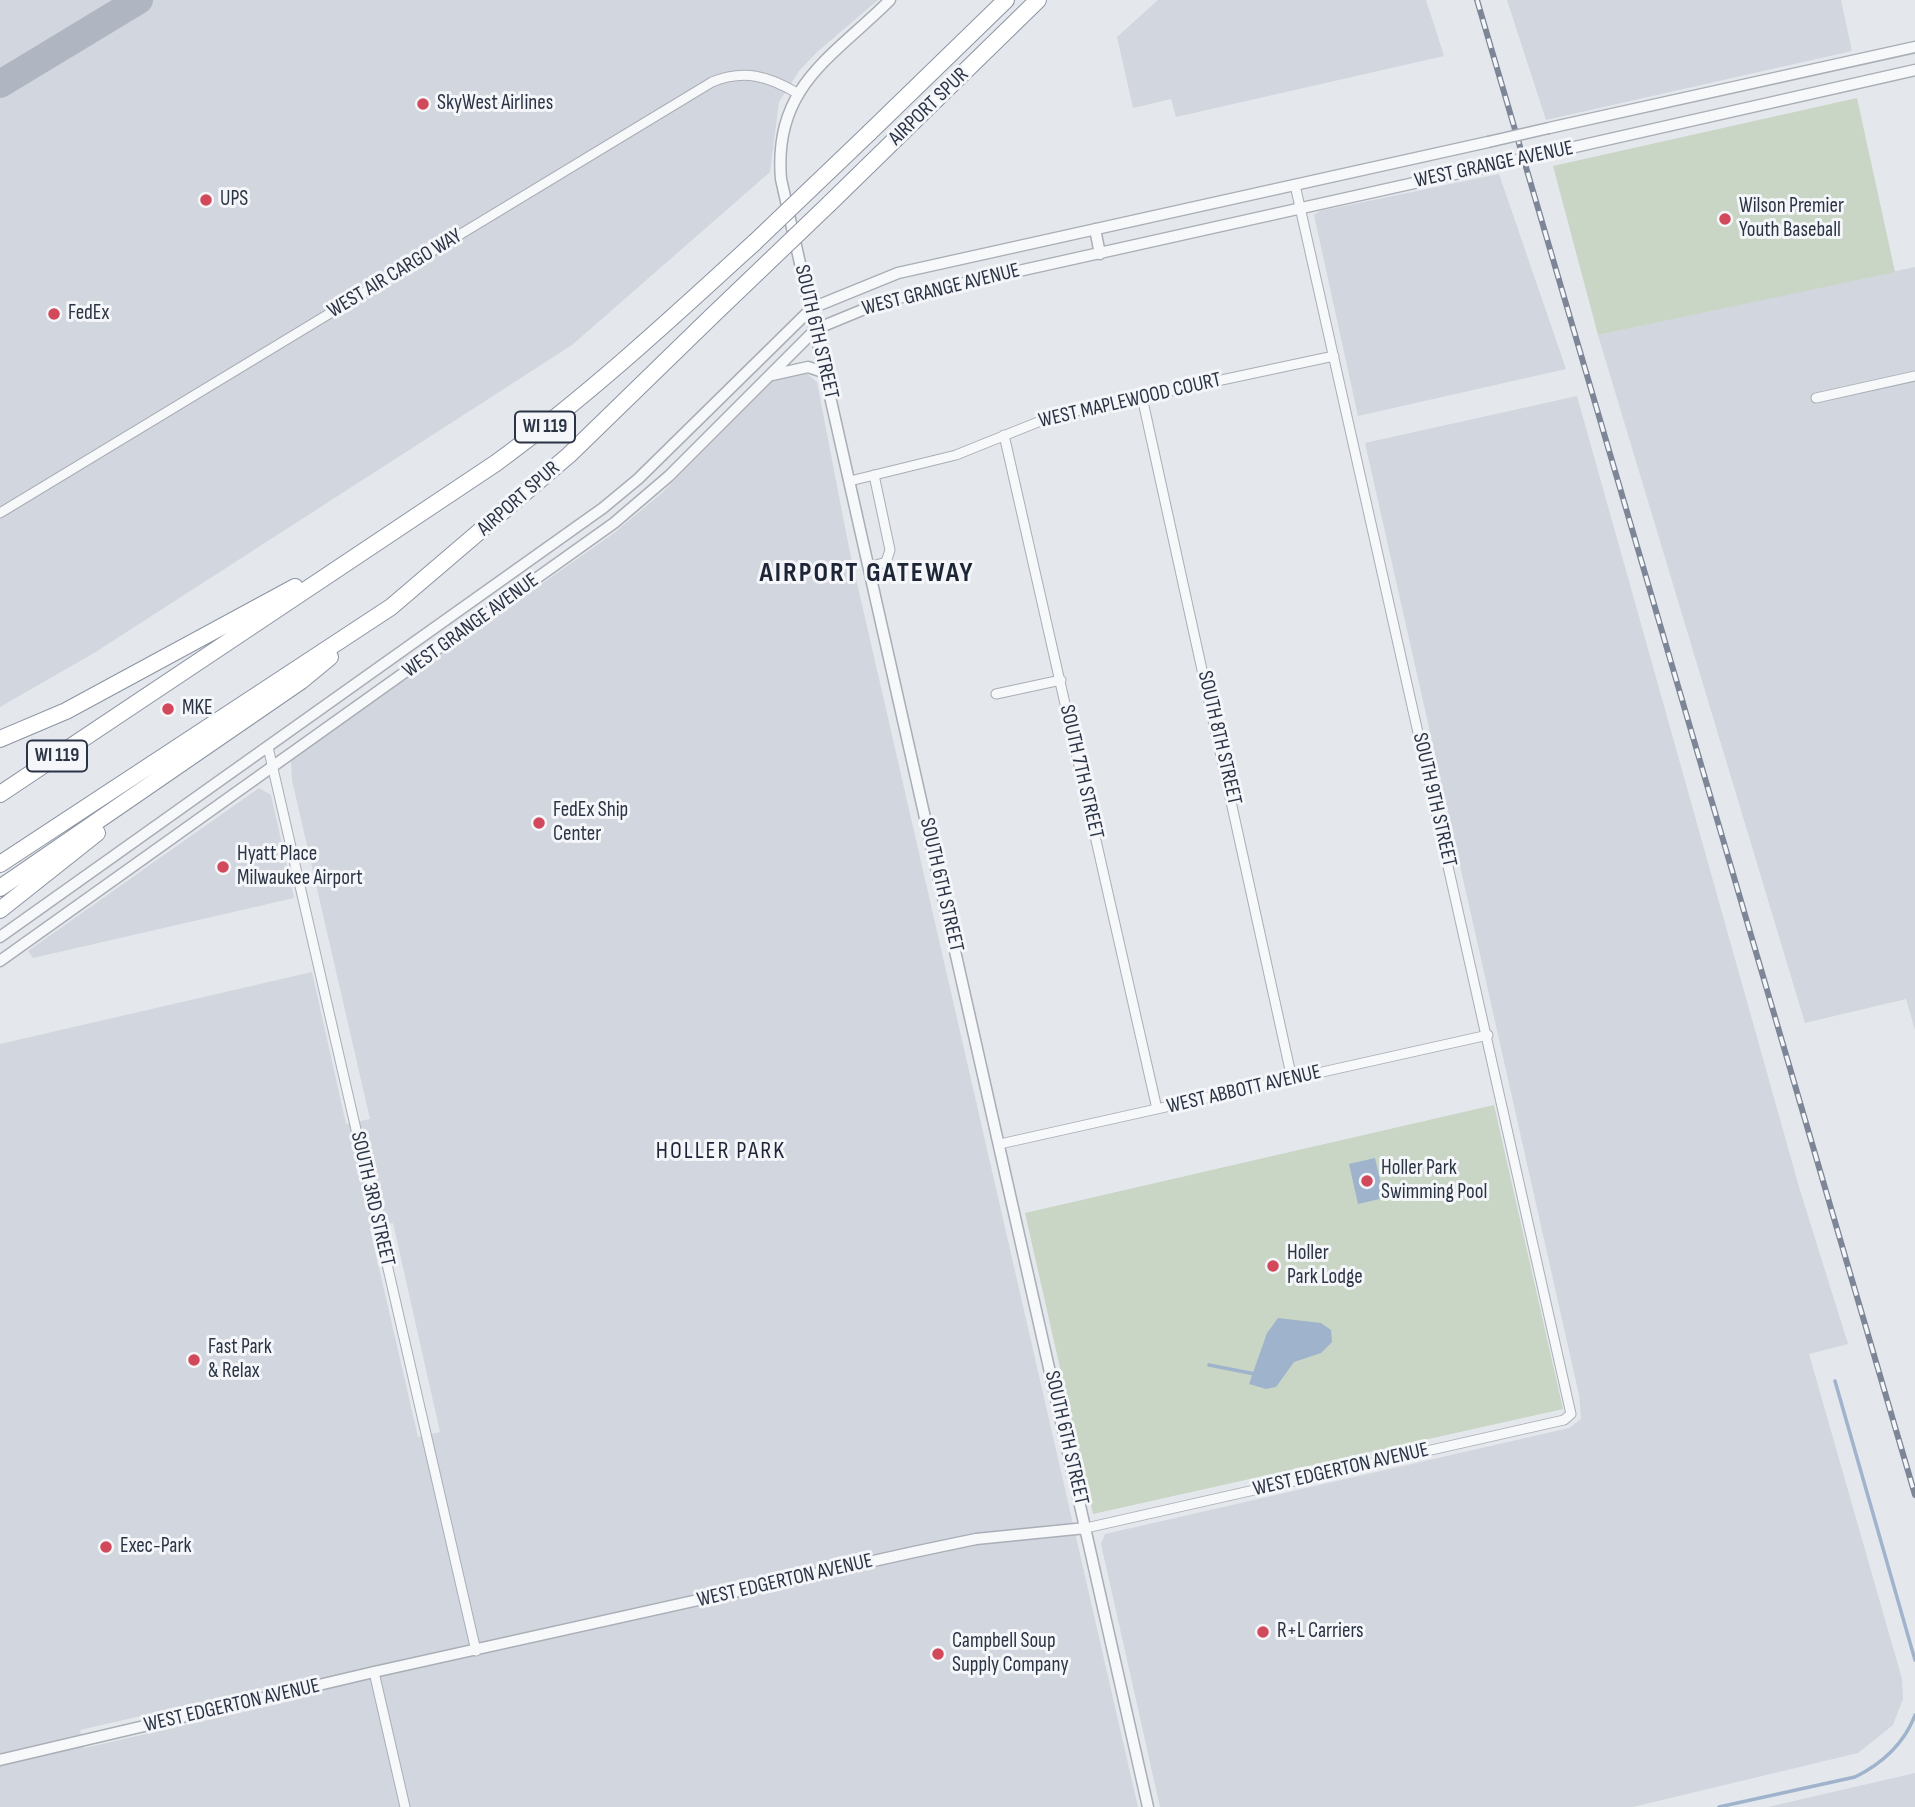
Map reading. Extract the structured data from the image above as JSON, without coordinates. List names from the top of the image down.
{
  "streets": {
    "highway": ["AIRPORT SPUR", "WI 119"],
    "street": [
      "WEST GRANGE AVENUE",
      "WEST AIR CARGO WAY",
      "SOUTH 6TH STREET",
      "WEST MAPLEWOOD COURT",
      "SOUTH 8TH STREET",
      "SOUTH 7TH STREET",
      "SOUTH 9TH STREET",
      "WEST ABBOTT AVENUE",
      "SOUTH 3RD STREET",
      "WEST EDGERTON AVENUE"
    ]
  },
  "crossings": [
    ["WEST GRANGE AVENUE", "SOUTH 6TH STREET"],
    ["WEST GRANGE AVENUE", "SOUTH 9TH STREET"],
    ["WEST GRANGE AVENUE", "SOUTH 3RD STREET"],
    ["WEST AIR CARGO WAY", "SOUTH 6TH STREET"],
    ["SOUTH 6TH STREET", "WEST MAPLEWOOD COURT"],
    ["SOUTH 6TH STREET", "WEST ABBOTT AVENUE"],
    ["SOUTH 6TH STREET", "WEST EDGERTON AVENUE"],
    ["WEST MAPLEWOOD COURT", "SOUTH 8TH STREET"],
    ["WEST MAPLEWOOD COURT", "SOUTH 7TH STREET"],
    ["WEST MAPLEWOOD COURT", "SOUTH 9TH STREET"],
    ["SOUTH 8TH STREET", "WEST ABBOTT AVENUE"],
    ["SOUTH 7TH STREET", "WEST ABBOTT AVENUE"],
    ["SOUTH 9TH STREET", "WEST ABBOTT AVENUE"],
    ["SOUTH 9TH STREET", "WEST EDGERTON AVENUE"],
    ["SOUTH 3RD STREET", "WEST EDGERTON AVENUE"]
  ],
  "districts": ["AIRPORT GATEWAY", "HOLLER PARK"],
  "places": [
    "SkyWest Airlines",
    "UPS",
    "Wilson Premier Youth Baseball",
    "FedEx",
    "MKE",
    "FedEx Ship Center",
    "Hyatt Place Milwaukee Airport",
    "Holler Park Swimming Pool",
    "Holler Park Lodge",
    "Fast Park & Relax",
    "Exec-Park",
    "R+L Carriers",
    "Campbell Soup Supply Company"
  ]
}
